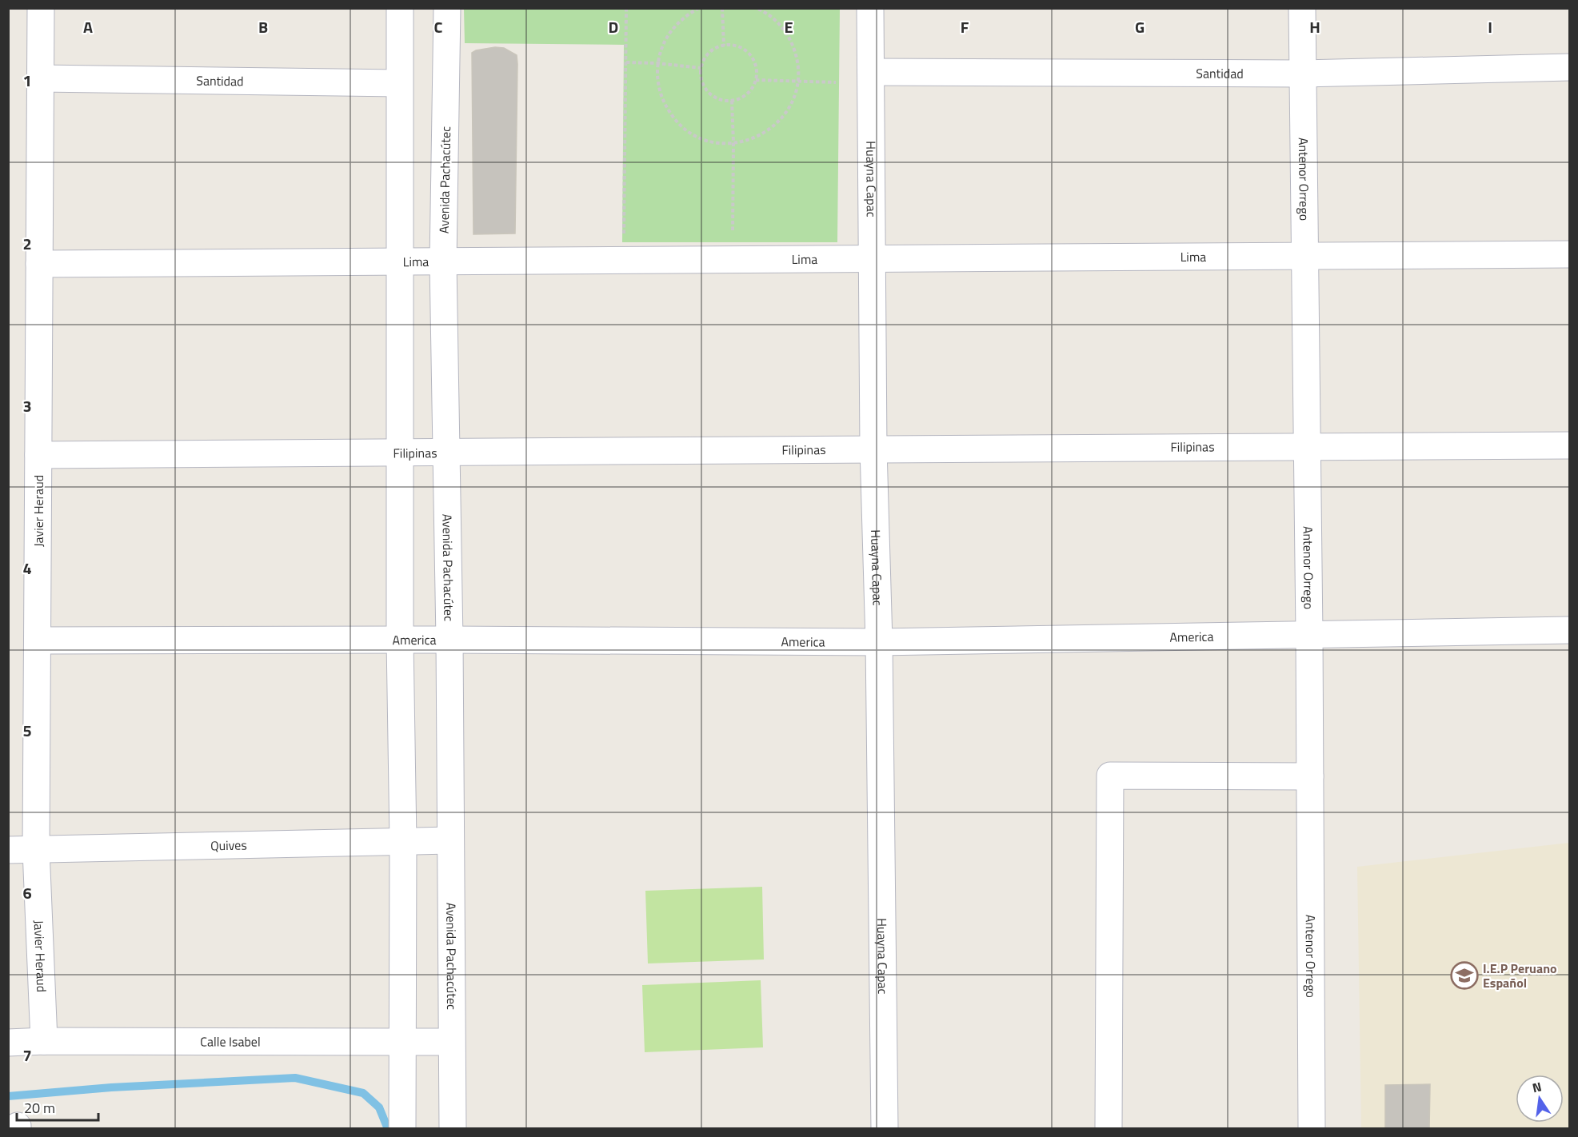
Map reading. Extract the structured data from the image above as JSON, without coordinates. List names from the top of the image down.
{
  "streets": {
    "street": [
      "Santidad",
      "Avenida Pachacútec",
      "Huayna Capac",
      "Antenor Orrego",
      "Lima",
      "Filipinas",
      "Javier Heraud",
      "America",
      "Quives",
      "Calle Isabel"
    ]
  },
  "crossings": [
    ["Santidad", "Huayna Capac"],
    ["Santidad", "Antenor Orrego"],
    ["Santidad", "Javier Heraud"],
    ["Avenida Pachacútec", "Lima"],
    ["Avenida Pachacútec", "Filipinas"],
    ["Avenida Pachacútec", "America"],
    ["Avenida Pachacútec", "Quives"],
    ["Avenida Pachacútec", "Calle Isabel"],
    ["Huayna Capac", "Lima"],
    ["Huayna Capac", "Filipinas"],
    ["Huayna Capac", "America"],
    ["Antenor Orrego", "Lima"],
    ["Antenor Orrego", "Filipinas"],
    ["Antenor Orrego", "America"],
    ["Lima", "Javier Heraud"],
    ["Filipinas", "Javier Heraud"],
    ["Javier Heraud", "America"],
    ["Javier Heraud", "Quives"],
    ["Javier Heraud", "Calle Isabel"]
  ],
  "places": {
    "school or university": ["I.E.P Peruano Español"]
  },
  "scale_bar": "20 m",
  "north": "top",
  "grid": {
    "columns": [
      "A",
      "B",
      "C",
      "D",
      "E",
      "F",
      "G",
      "H",
      "I"
    ],
    "rows": [
      "1",
      "2",
      "3",
      "4",
      "5",
      "6",
      "7"
    ]
  }
}
